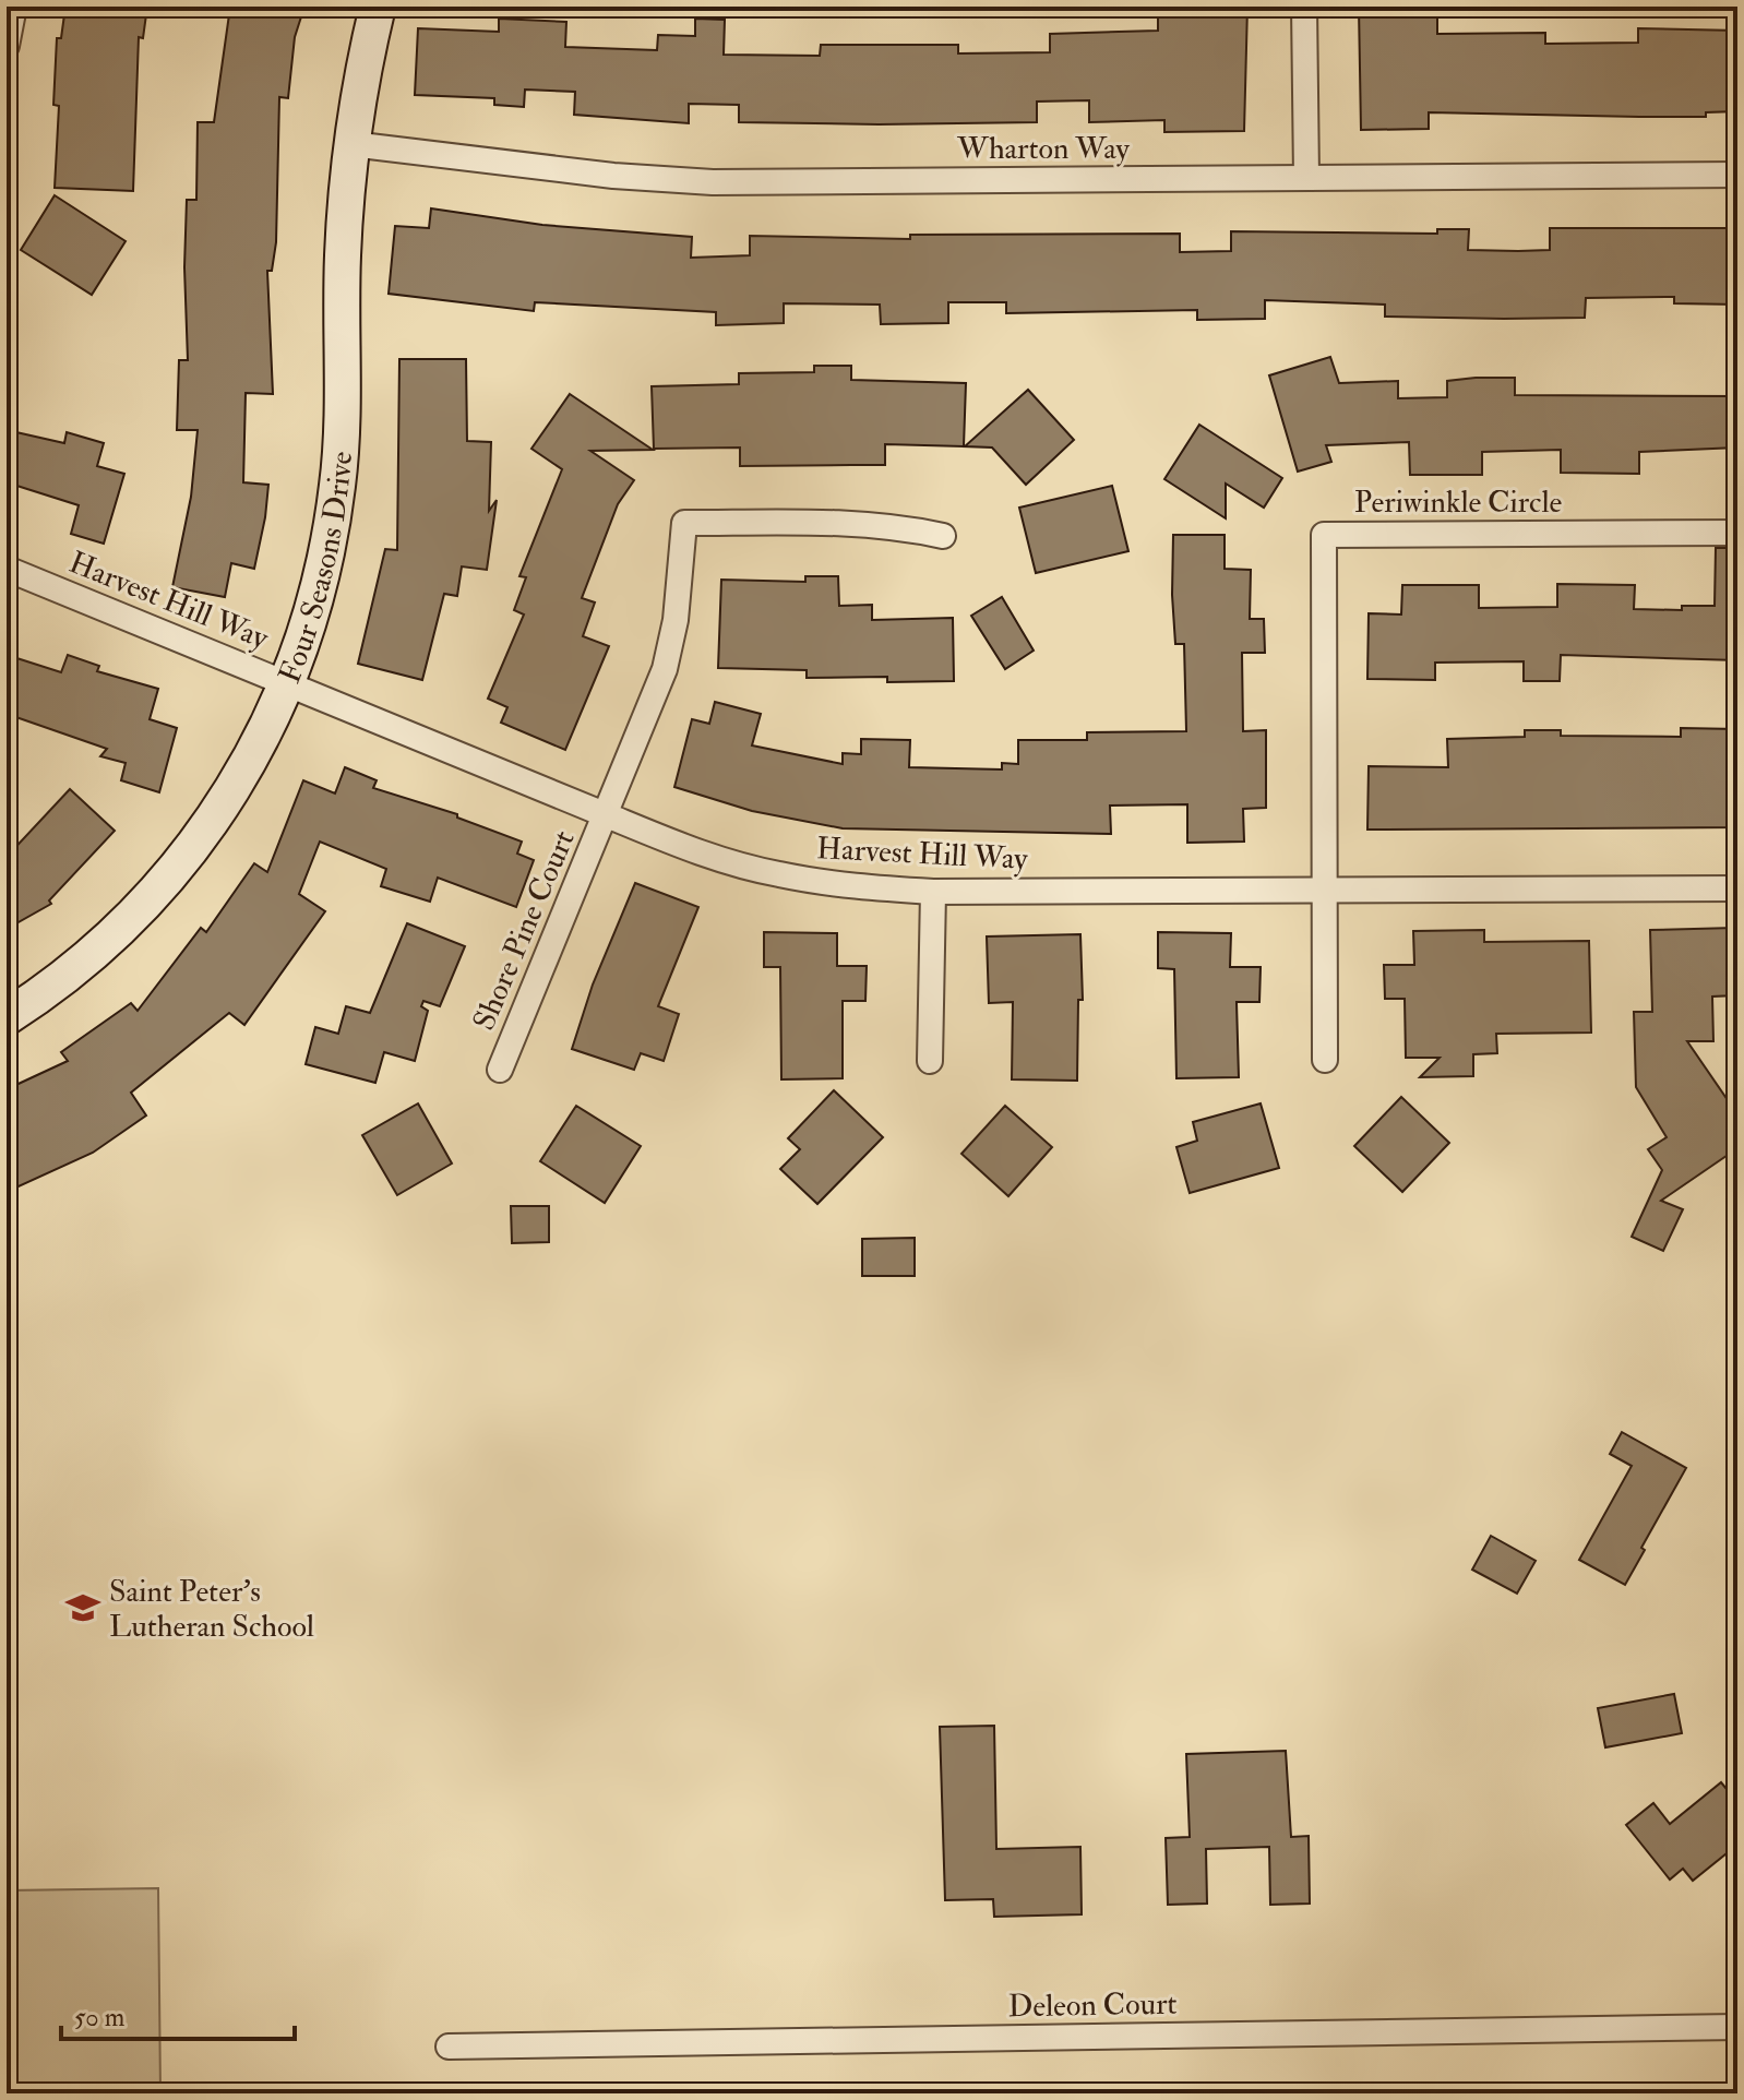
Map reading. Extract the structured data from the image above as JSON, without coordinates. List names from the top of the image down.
{
  "streets": {
    "street": [
      "Wharton Way",
      "Periwinkle Circle",
      "Four Seasons Drive",
      "Harvest Hill Way",
      "Shore Pine Court",
      "Deleon Court"
    ]
  },
  "crossings": [
    ["Wharton Way", "Four Seasons Drive"],
    ["Periwinkle Circle", "Harvest Hill Way"],
    ["Four Seasons Drive", "Harvest Hill Way"],
    ["Harvest Hill Way", "Shore Pine Court"]
  ],
  "places": {
    "school or university": ["Saint Peter's Lutheran School"]
  },
  "scale_bar": "50 m"
}
